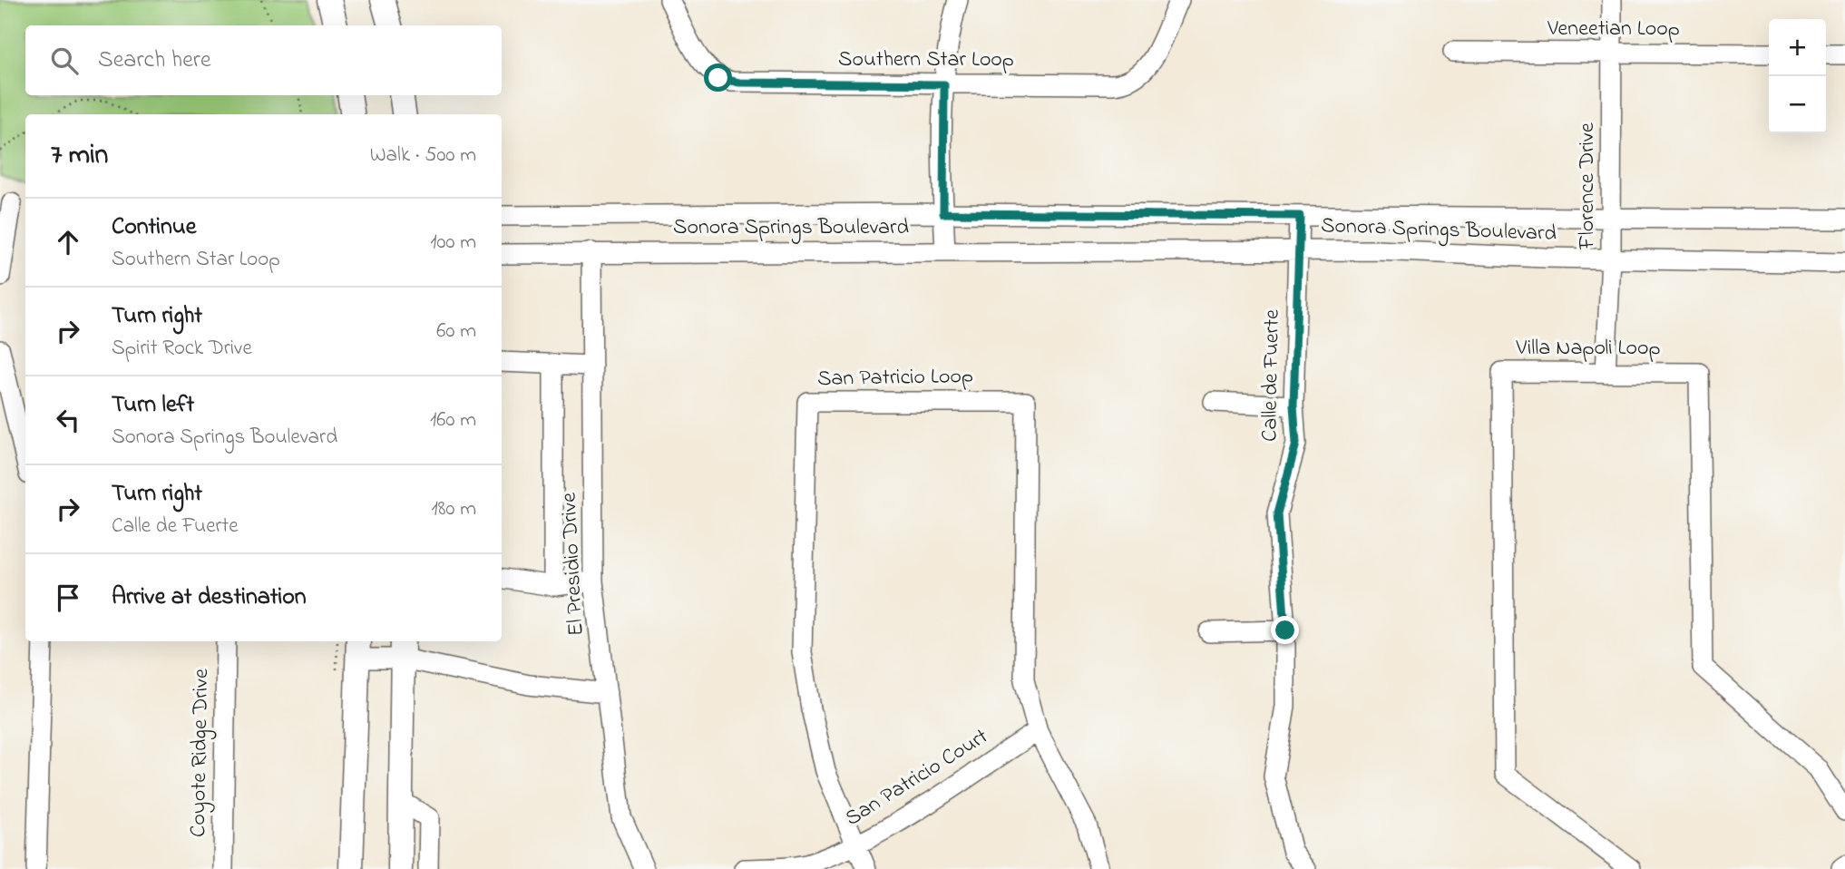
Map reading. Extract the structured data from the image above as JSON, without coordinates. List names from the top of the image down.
{
  "streets": {
    "street": [
      "Veneetian Loop",
      "Southern Star Loop",
      "Florence Drive",
      "Sonora Springs Boulevard",
      "Villa Napoli Loop",
      "Calle de Fuerte",
      "San Patricio Loop",
      "El Presidio Drive",
      "Coyote Ridge Drive",
      "San Patricio Court"
    ]
  },
  "crossings": [
    ["Veneetian Loop", "Florence Drive"],
    ["Florence Drive", "Sonora Springs Boulevard"],
    ["Florence Drive", "Villa Napoli Loop"],
    ["Sonora Springs Boulevard", "Calle de Fuerte"],
    ["Sonora Springs Boulevard", "El Presidio Drive"],
    ["San Patricio Loop", "San Patricio Court"]
  ],
  "page": {
    "map_buttons": ["+", "−"],
    "search": "Search here",
    "heading": ["7 min", "Walk · 500 m"],
    "list": [
      ["Continue", "Southern Star Loop", "100 m"],
      ["Turn right", "Spirit Rock Drive", "60 m"],
      ["Turn left", "Sonora Springs Boulevard", "160 m"],
      ["Turn right", "Calle de Fuerte", "180 m"],
      "Arrive at destination"
    ]
  }
}
